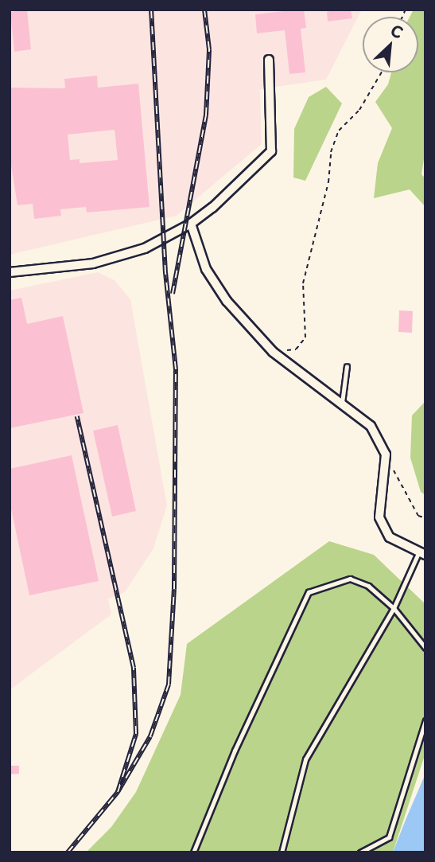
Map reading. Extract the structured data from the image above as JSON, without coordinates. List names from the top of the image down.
{
  "north": "top right"
}
